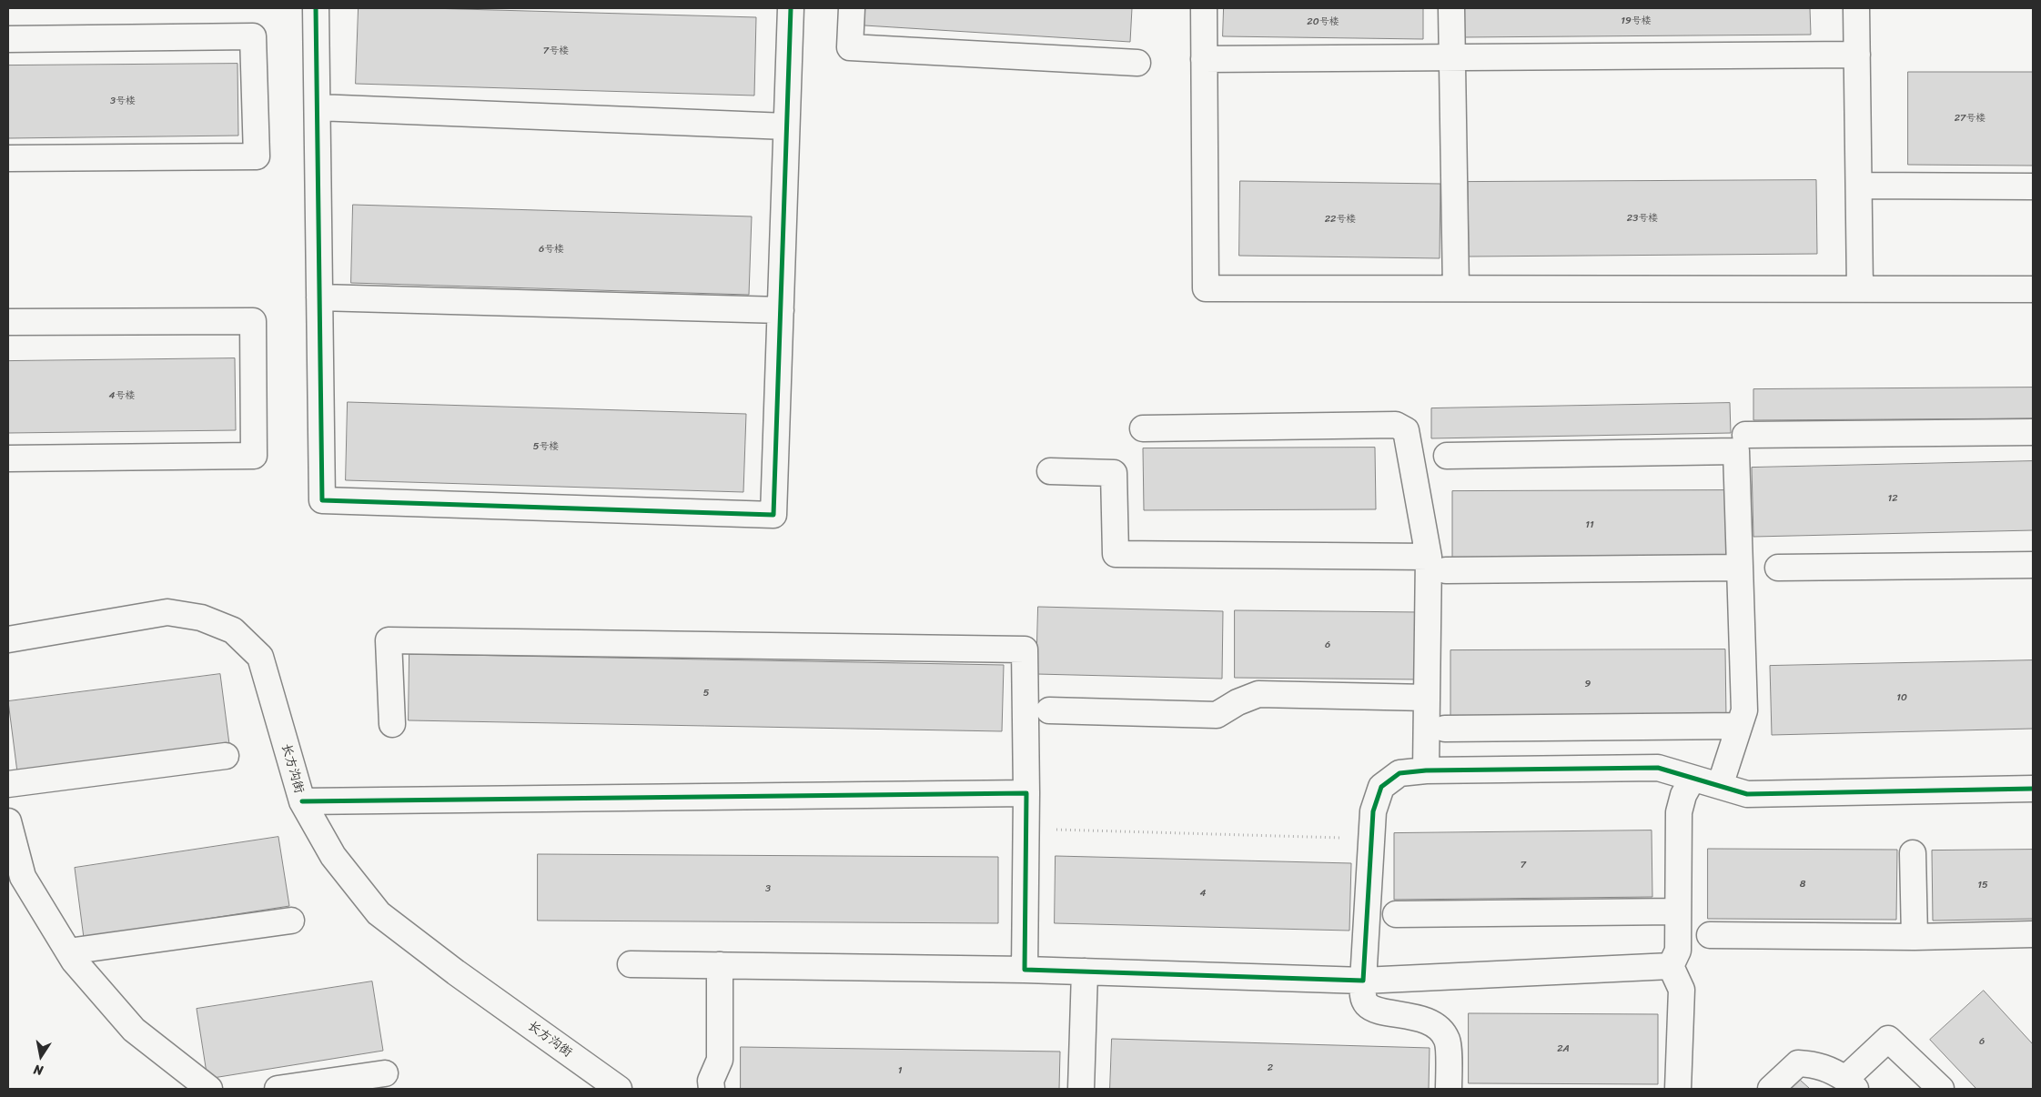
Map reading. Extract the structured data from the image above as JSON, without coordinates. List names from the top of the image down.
{
  "streets": {
    "street": ["长方沟街"]
  },
  "house_numbers": [
    "19号楼",
    "20号楼",
    "7号楼",
    "3号楼",
    "27号楼",
    "23号楼",
    "22号楼",
    "6号楼",
    "4号楼",
    "5号楼",
    "12",
    "11",
    "6",
    "9",
    "5",
    "10",
    "7",
    "8",
    "15",
    "3",
    "4",
    "6",
    "2A",
    "2",
    "1"
  ],
  "north": "bottom"
}
